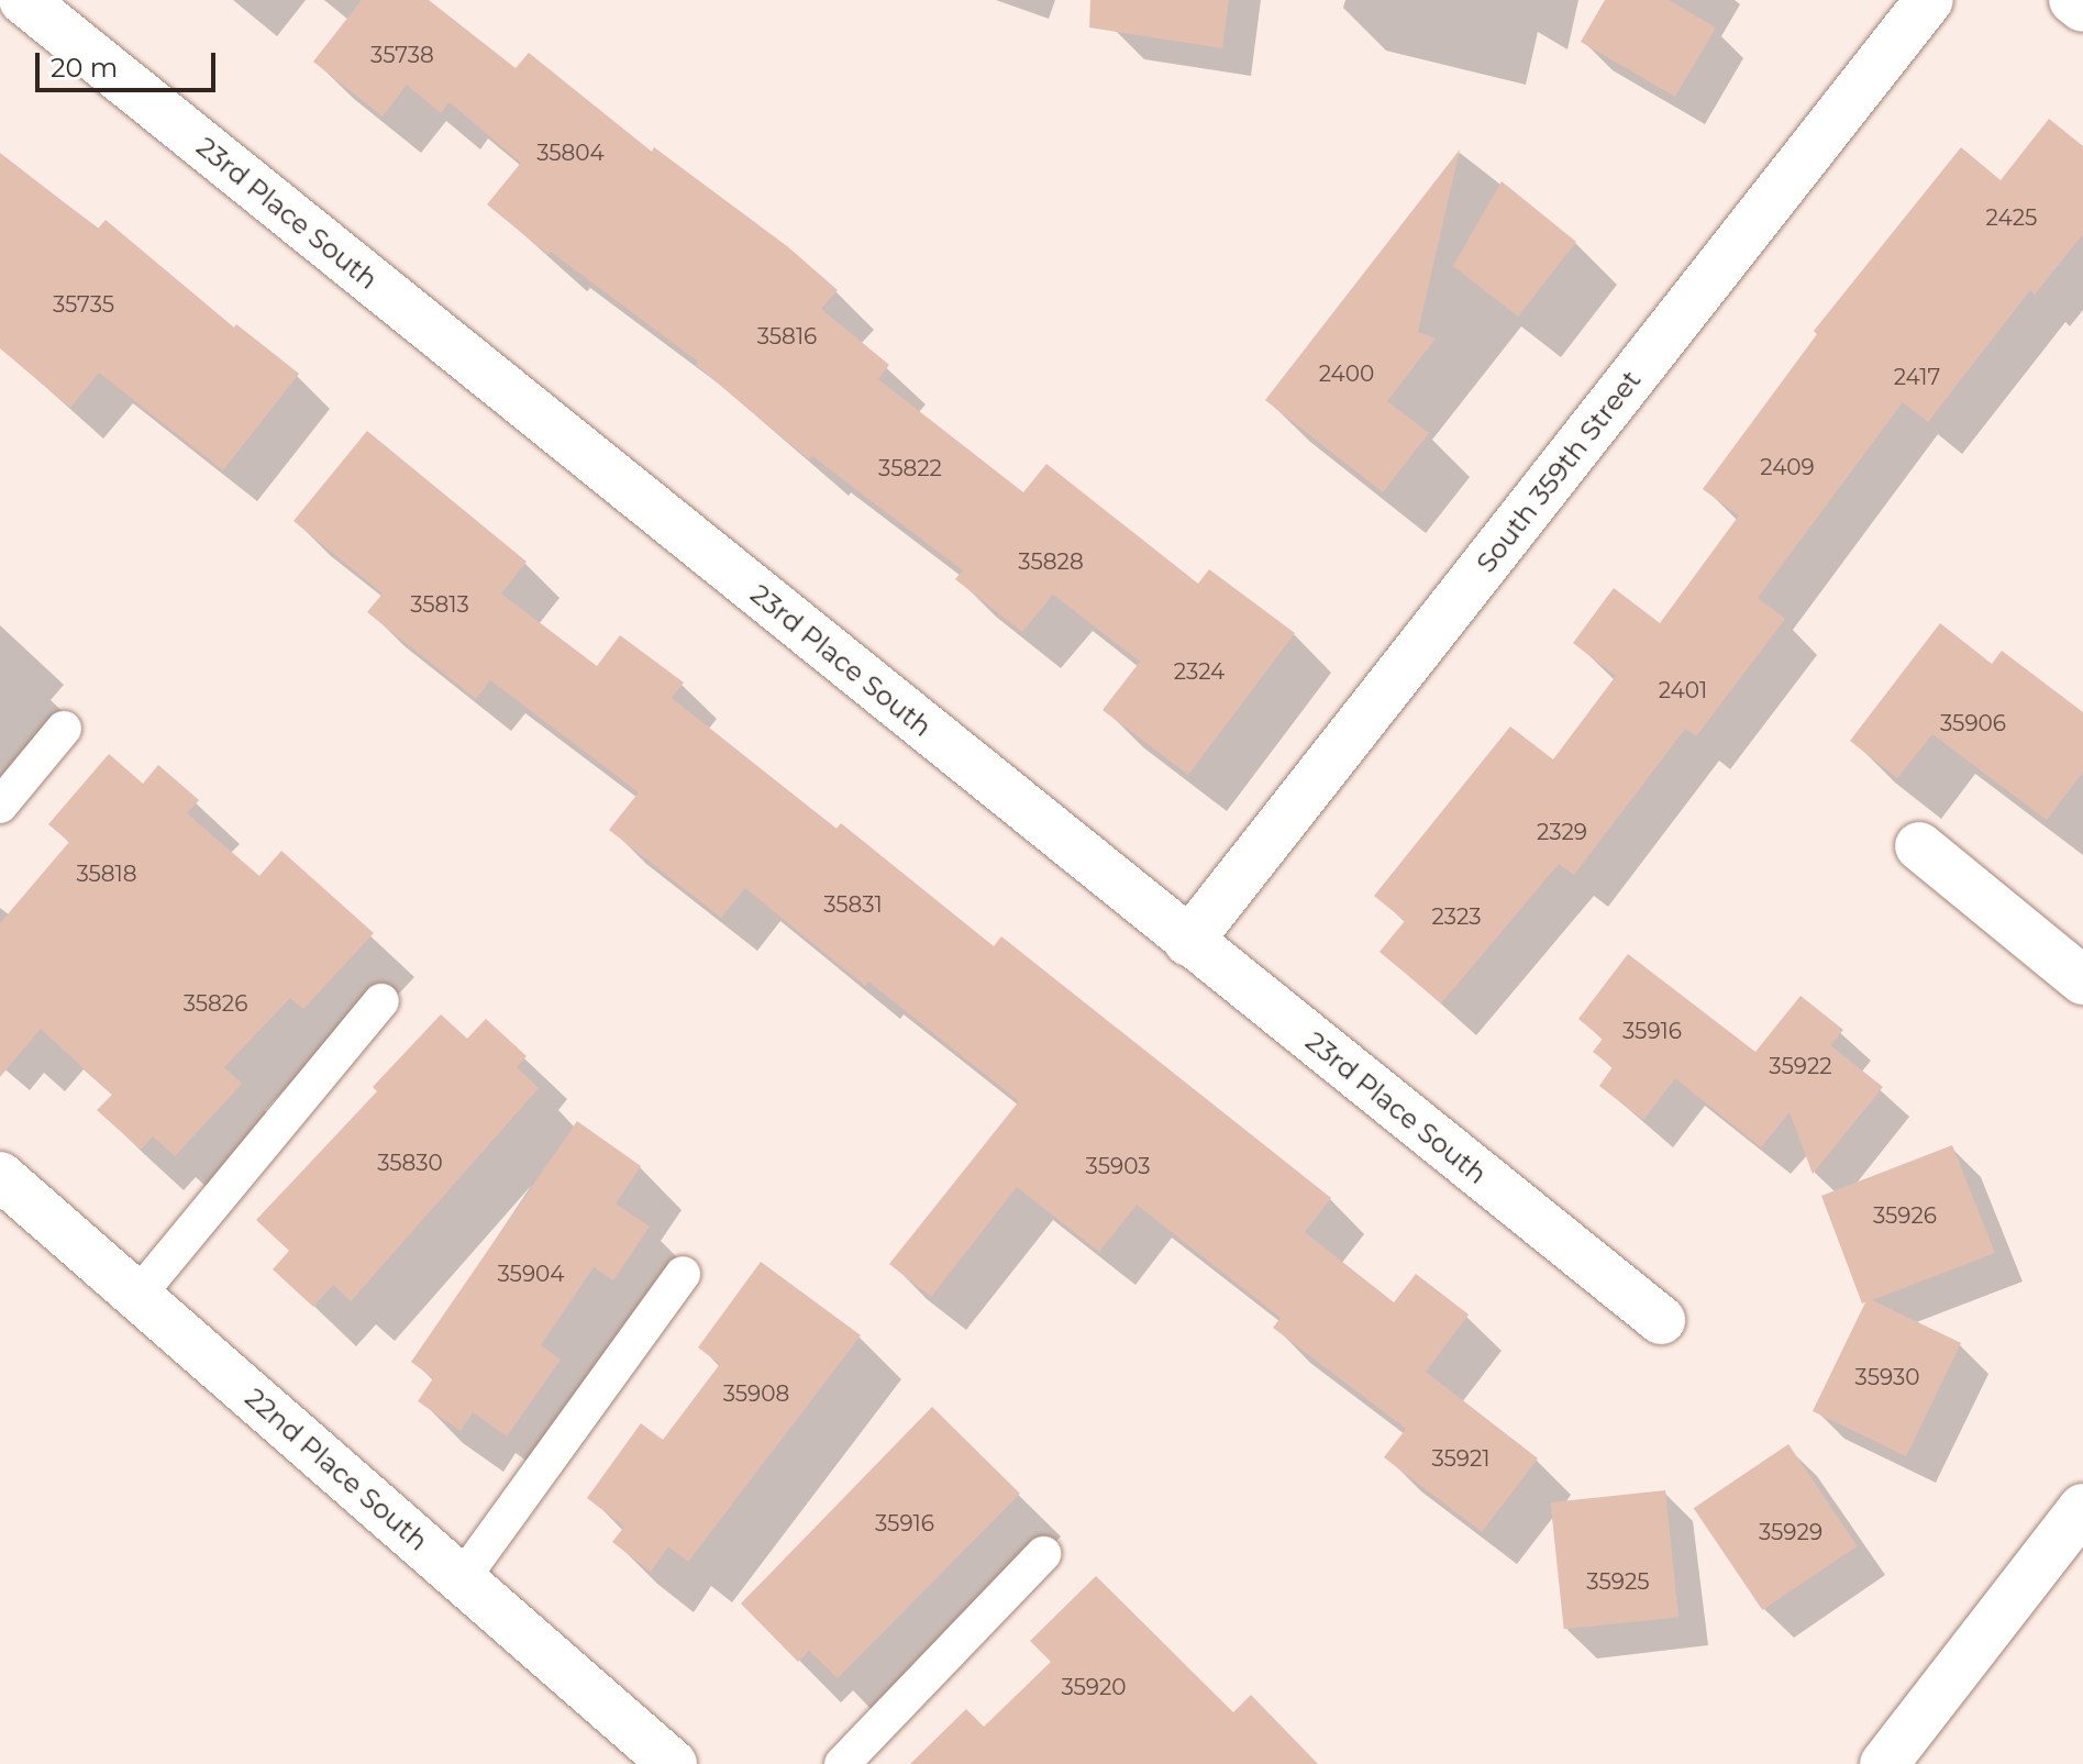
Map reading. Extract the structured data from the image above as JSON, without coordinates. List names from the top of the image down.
{
  "streets": {
    "street": ["23rd Place South", "South 359th Street", "22nd Place South"]
  },
  "crossings": [
    ["23rd Place South", "South 359th Street"]
  ],
  "house_numbers": [
    "35738",
    "35804",
    "2425",
    "35735",
    "35816",
    "2400",
    "2417",
    "2409",
    "35822",
    "35828",
    "35813",
    "2324",
    "2401",
    "35906",
    "2329",
    "35818",
    "35831",
    "2323",
    "35826",
    "35916",
    "35922",
    "35830",
    "35903",
    "35926",
    "35904",
    "35930",
    "35908",
    "35921",
    "35916",
    "35929",
    "35925",
    "35920"
  ],
  "scale_bar": "20 m"
}
